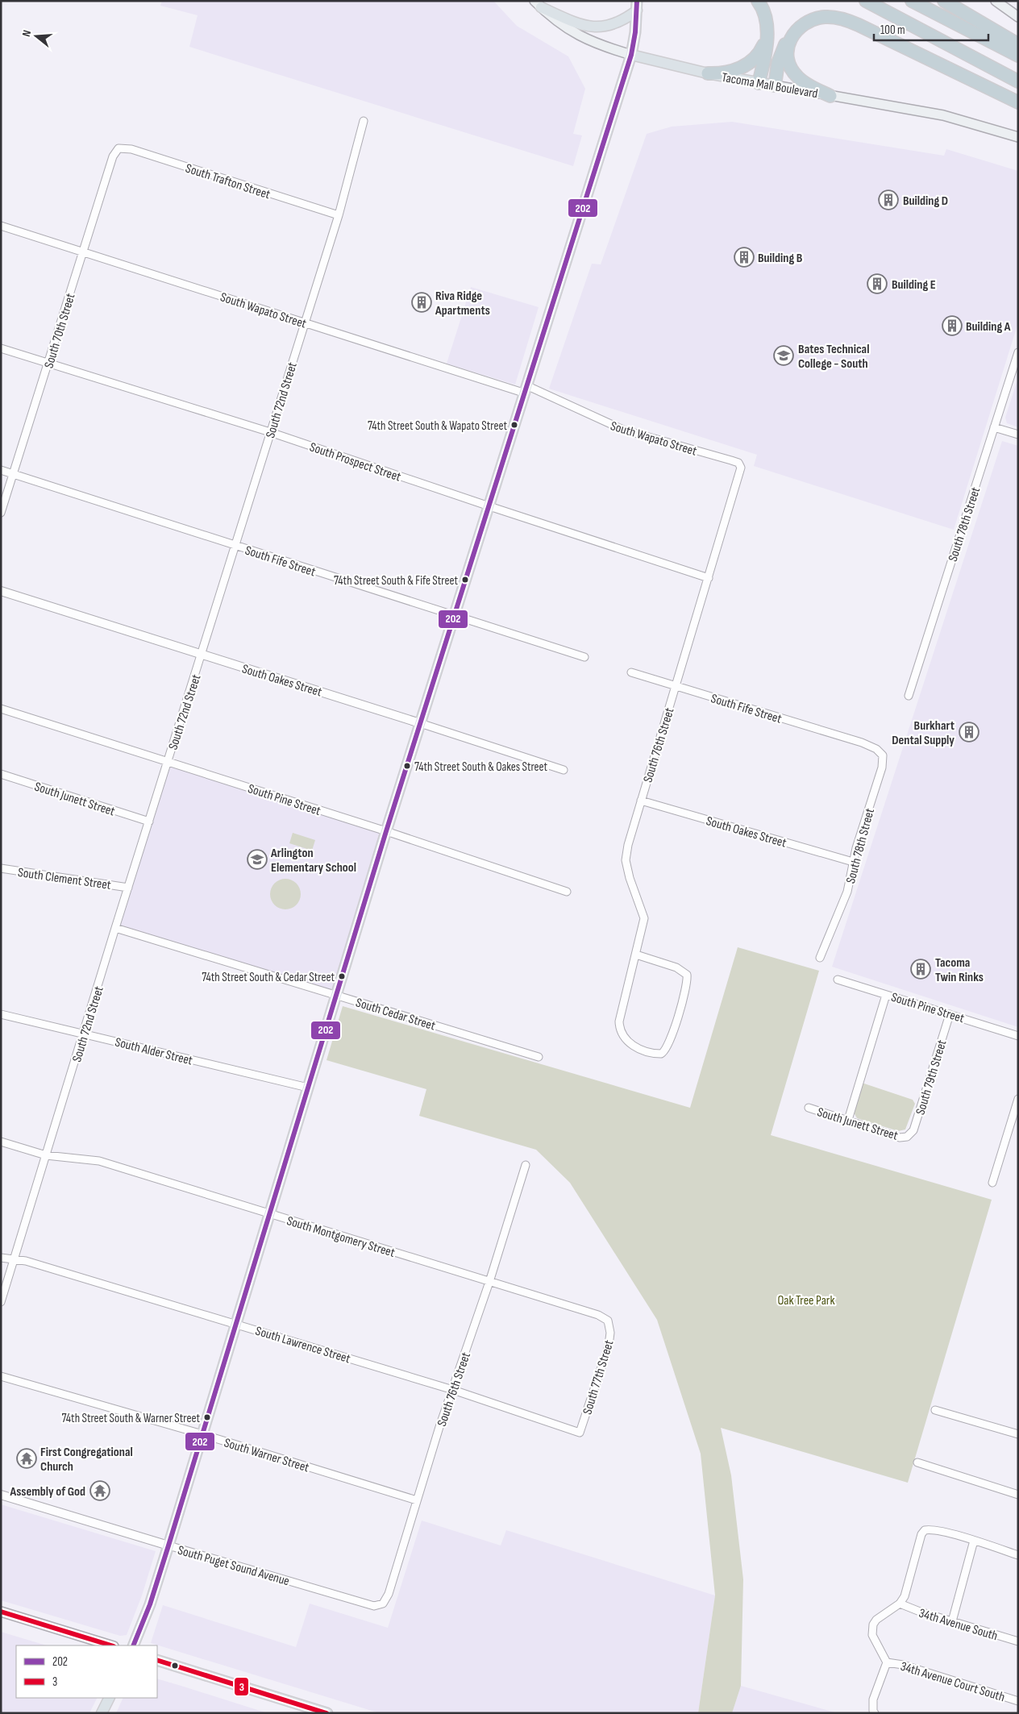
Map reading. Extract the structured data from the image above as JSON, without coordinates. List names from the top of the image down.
{
  "streets": {
    "main road": ["Tacoma Mall Boulevard"],
    "street": [
      "South Trafton Street",
      "South Wapato Street",
      "South 70th Street",
      "South 72nd Street",
      "South Prospect Street",
      "South 78th Street",
      "South Fife Street",
      "South Oakes Street",
      "South 76th Street",
      "South Junett Street",
      "South Pine Street",
      "South Clement Street",
      "South Cedar Street",
      "South Alder Street",
      "South 79th Street",
      "South Montgomery Street",
      "South Lawrence Street",
      "South 77th Street",
      "South Warner Street",
      "South Puget Sound Avenue",
      "34th Avenue South",
      "34th Avenue Court South"
    ]
  },
  "crossings": [
    ["South Trafton Street", "South 70th Street"],
    ["South Trafton Street", "South 72nd Street"],
    ["South Wapato Street", "South 70th Street"],
    ["South Wapato Street", "South 72nd Street"],
    ["South Wapato Street", "South 76th Street"],
    ["South 70th Street", "South Prospect Street"],
    ["South 70th Street", "South Fife Street"],
    ["South 72nd Street", "South Prospect Street"],
    ["South 72nd Street", "South Fife Street"],
    ["South 72nd Street", "South Oakes Street"],
    ["South 72nd Street", "South Junett Street"],
    ["South 72nd Street", "South Pine Street"],
    ["South 72nd Street", "South Clement Street"],
    ["South 72nd Street", "South Cedar Street"],
    ["South 72nd Street", "South Alder Street"],
    ["South 72nd Street", "South Montgomery Street"],
    ["South 72nd Street", "South Lawrence Street"],
    ["South Prospect Street", "South 76th Street"],
    ["South 78th Street", "South Fife Street"],
    ["South 78th Street", "South Oakes Street"],
    ["South Fife Street", "South 76th Street"],
    ["South Oakes Street", "South 76th Street"],
    ["South 76th Street", "South Montgomery Street"],
    ["South 76th Street", "South Lawrence Street"],
    ["South 76th Street", "South Warner Street"],
    ["South 76th Street", "South Puget Sound Avenue"],
    ["South Junett Street", "South 79th Street"],
    ["South Pine Street", "South 79th Street"],
    ["South Montgomery Street", "South 77th Street"],
    ["South Lawrence Street", "South 77th Street"]
  ],
  "parks": ["Oak Tree Park"],
  "places": {
    "building": [
      "Building D",
      "Building B",
      "Building E",
      "Riva Ridge Apartments",
      "Building A",
      "Burkhart Dental Supply",
      "Tacoma Twin Rinks"
    ],
    "school or university": ["Bates Technical College - South", "Arlington Elementary School"],
    "other": [
      "74th Street South & Wapato Street",
      "74th Street South & Fife Street",
      "74th Street South & Oakes Street",
      "74th Street South & Cedar Street",
      "74th Street South & Warner Street"
    ],
    "temple": ["First Congregational Church", "Assembly of God"]
  },
  "lines": ["transit line 202", "transit line 3"],
  "legend": ["202", "3"],
  "scale_bar": "100 m",
  "north": "left"
}
